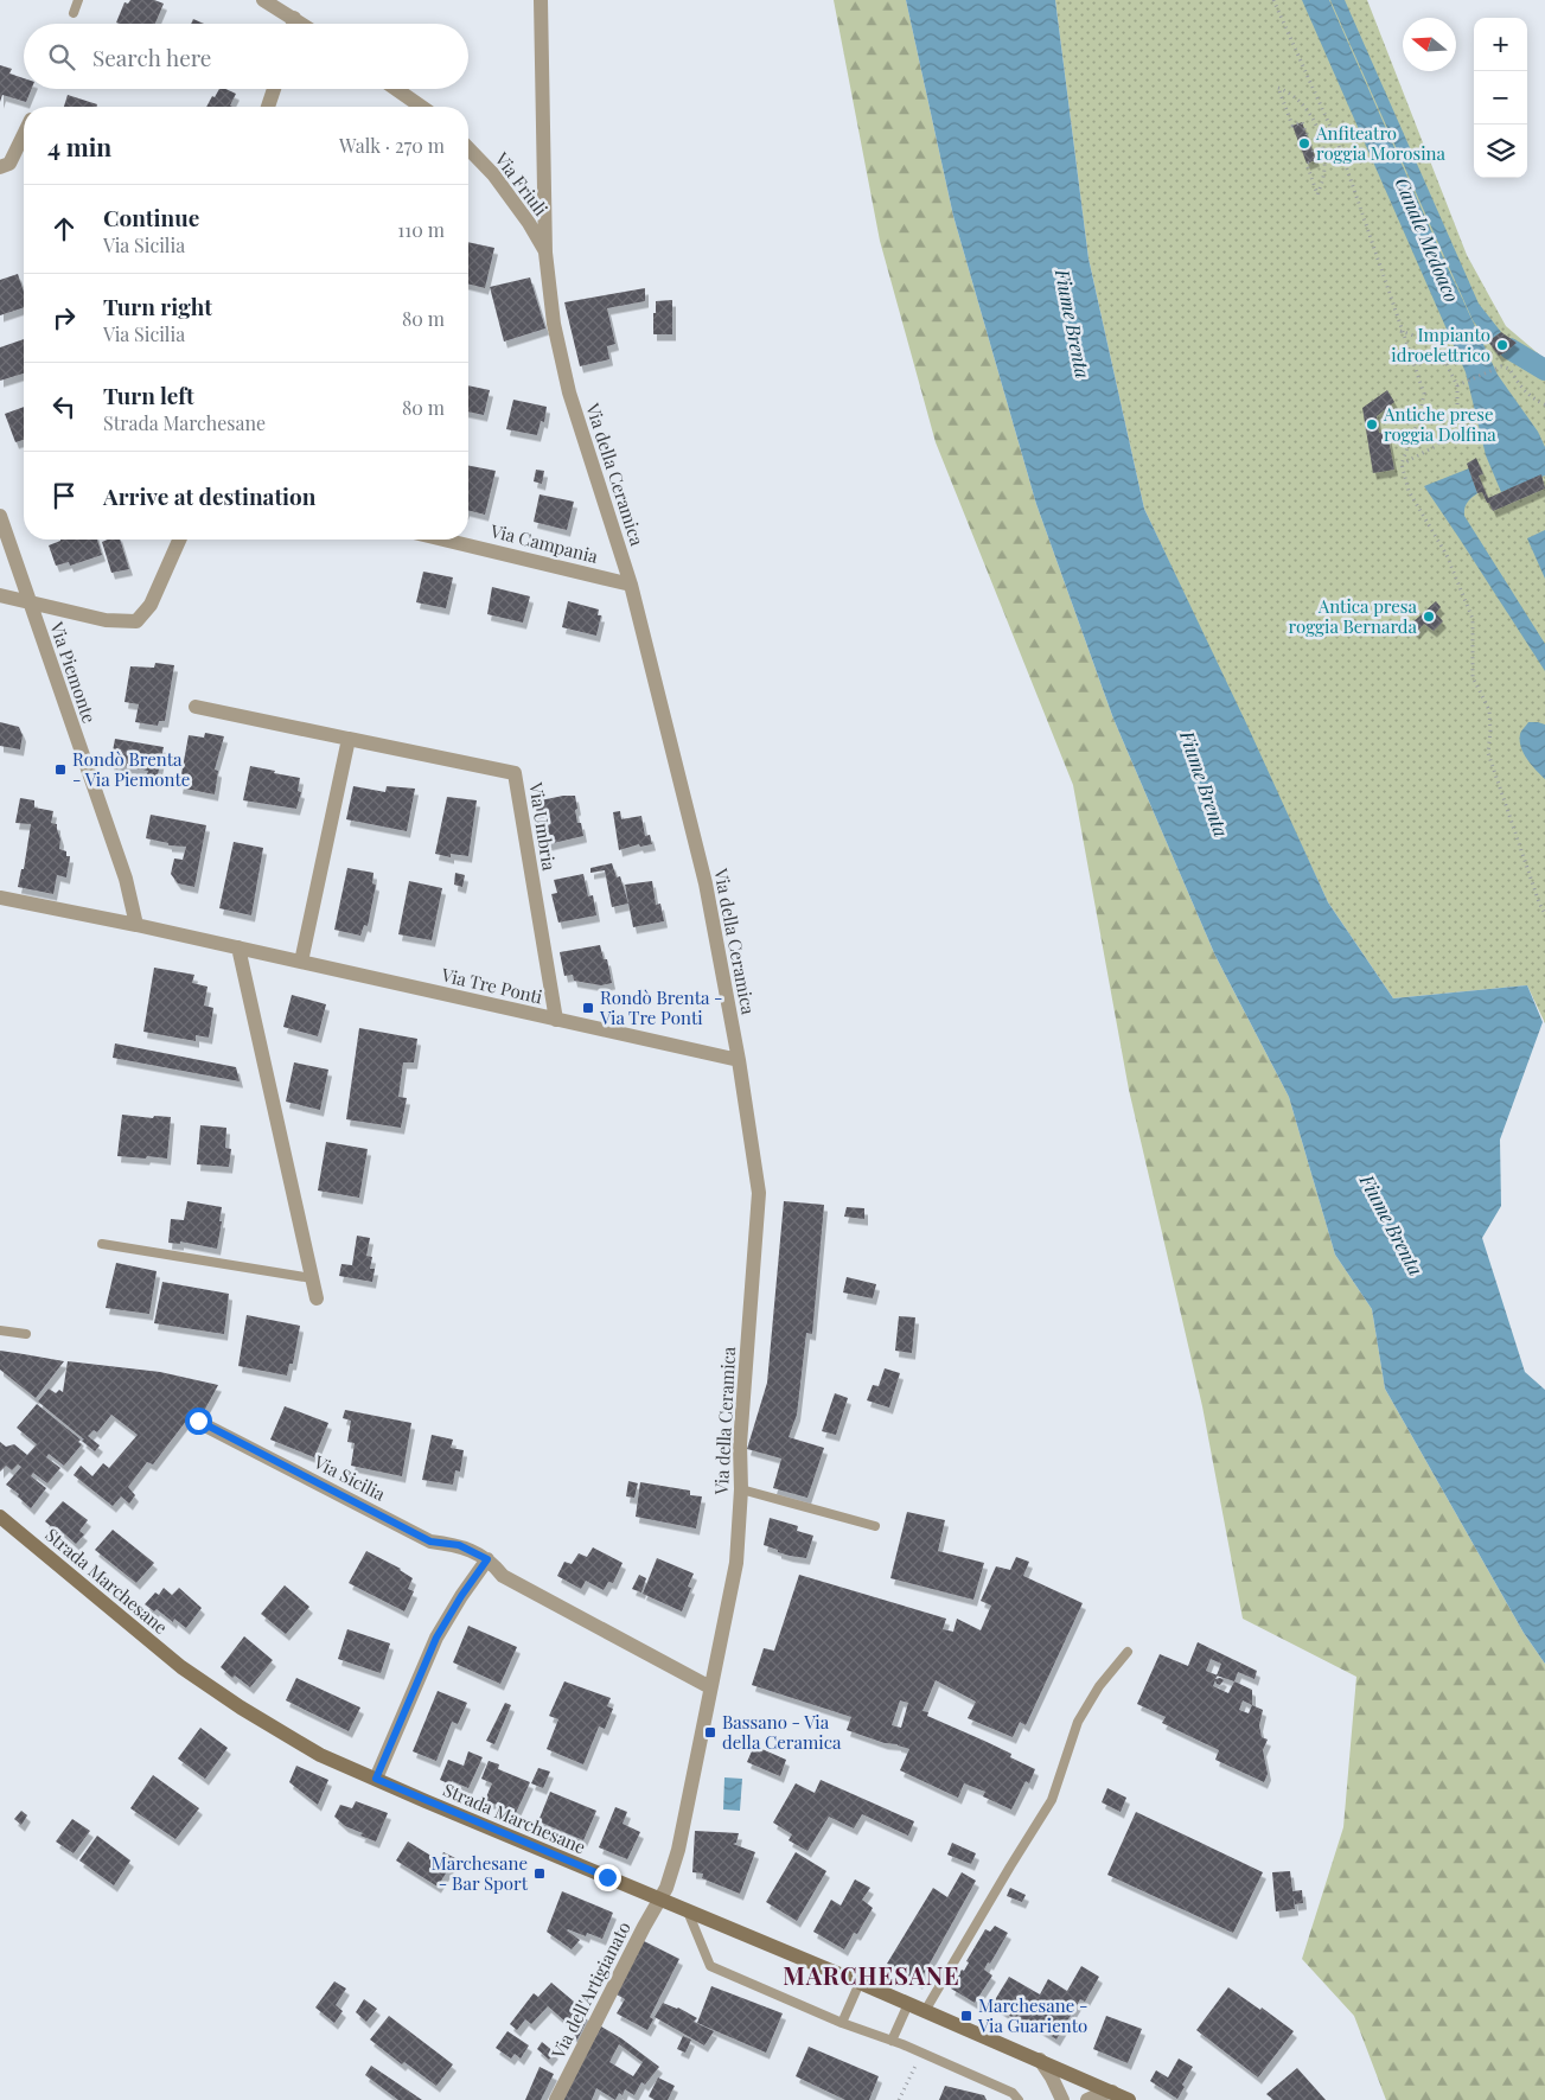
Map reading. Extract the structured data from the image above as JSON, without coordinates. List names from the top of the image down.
{
  "streets": {
    "main road": ["Strada Marchesane"],
    "street": [
      "Via Friuli",
      "Via della Ceramica",
      "Via Campania",
      "Via Piemonte",
      "Via Umbria",
      "Via Tre Ponti",
      "Via Sicilia",
      "Via dell'Artigianato"
    ]
  },
  "crossings": [
    ["Via Friuli", "Via della Ceramica"],
    ["Via della Ceramica", "Via Campania"],
    ["Via della Ceramica", "Via Tre Ponti"],
    ["Via della Ceramica", "Via Sicilia"],
    ["Via della Ceramica", "Strada Marchesane"],
    ["Via della Ceramica", "Via dell'Artigianato"],
    ["Via Piemonte", "Via Tre Ponti"],
    ["Via Umbria", "Via Tre Ponti"],
    ["Strada Marchesane", "Via dell'Artigianato"]
  ],
  "districts": ["MARCHESANE"],
  "water": ["Canale Medoaco", "Fiume Brenta"],
  "places": {
    "other": [
      "Anfiteatro roggia Morosina",
      "Impianto idroelettrico",
      "Antiche prese roggia Dolfina",
      "Antica presa roggia Bernarda"
    ],
    "transit": [
      "Rondò Brenta - Via Piemonte",
      "Rondò Brenta - Via Tre Ponti",
      "Bassano - Via della Ceramica",
      "Marchesane - Bar Sport",
      "Marchesane - Via Guariento"
    ]
  },
  "north": "left",
  "page": {
    "map_buttons": ["+", "−"],
    "search": "Search here",
    "heading": ["4 min", "Walk · 270 m"],
    "list": [
      ["Continue", "Via Sicilia", "110 m"],
      ["Turn right", "Via Sicilia", "80 m"],
      ["Turn left", "Strada Marchesane", "80 m"],
      "Arrive at destination"
    ]
  }
}
